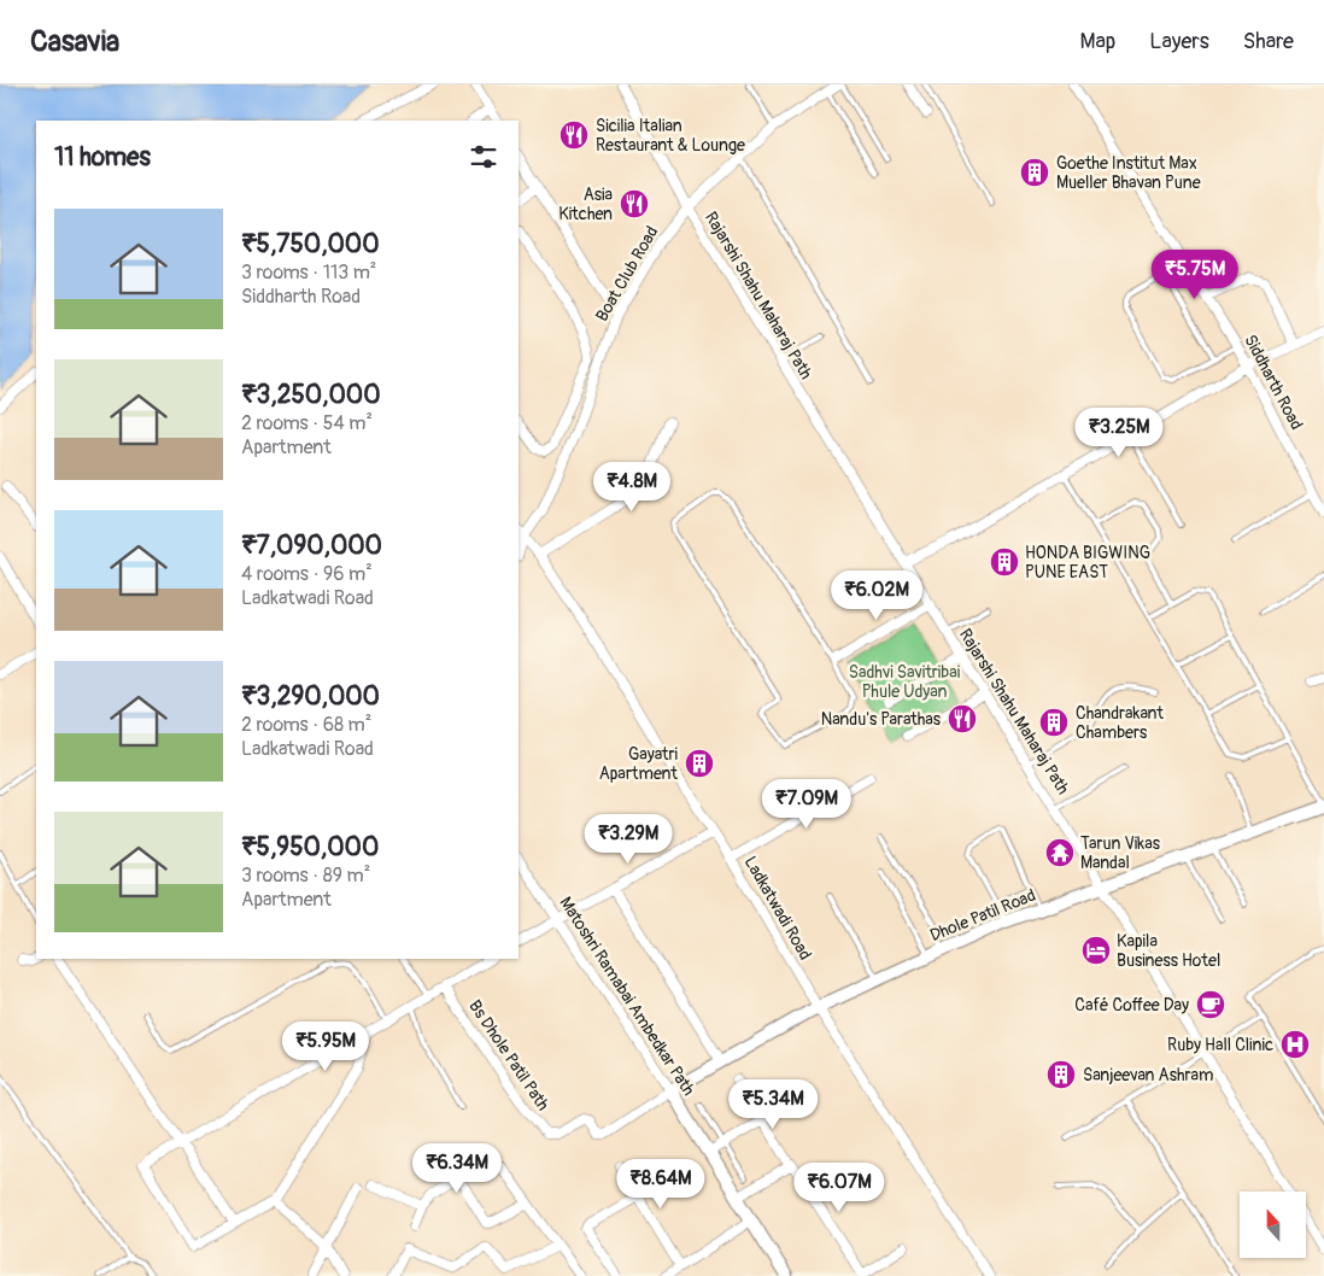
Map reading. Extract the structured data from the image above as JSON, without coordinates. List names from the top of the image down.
{
  "streets": {
    "street": [
      "Boat Club Road",
      "Rajarshi Shahu Maharaj Path",
      "Siddharth Road",
      "Ladkatwadi Road",
      "Dhole Patil Road",
      "Matoshri Ramabai Ambedkar Path",
      "Bs Dhole Patil Path"
    ]
  },
  "crossings": [
    ["Boat Club Road", "Rajarshi Shahu Maharaj Path"],
    ["Boat Club Road", "Ladkatwadi Road"],
    ["Rajarshi Shahu Maharaj Path", "Dhole Patil Road"],
    ["Ladkatwadi Road", "Dhole Patil Road"],
    ["Dhole Patil Road", "Matoshri Ramabai Ambedkar Path"],
    ["Dhole Patil Road", "Bs Dhole Patil Path"],
    ["Matoshri Ramabai Ambedkar Path", "Bs Dhole Patil Path"]
  ],
  "parks": ["Sadhvi Savitribai Phule Udyan"],
  "places": {
    "restaurant": ["Sicilia Italian Restaurant & Lounge", "Asia Kitchen", "Nandu's Parathas"],
    "building": [
      "Goethe Institut Max Mueller Bhavan Pune",
      "HONDA BIGWING PUNE EAST",
      "Chandrakant Chambers",
      "Gayatri Apartment",
      "Sanjeevan Ashram"
    ],
    "temple": ["Tarun Vikas Mandal"],
    "hotel": ["Kapila Business Hotel"],
    "cafe": ["Café Coffee Day"],
    "hospital": ["Ruby Hall Clinic"]
  },
  "north": "top",
  "page": {
    "header": "Casavia",
    "nav": ["Map", "Layers", "Share"],
    "heading": "11 homes",
    "list": [
      {
        "name": "₹5,750,000",
        "note": "3 rooms · 113 m² · Siddharth Road"
      },
      {
        "name": "₹3,250,000",
        "note": "2 rooms · 54 m² · Apartment"
      },
      {
        "name": "₹7,090,000",
        "note": "4 rooms · 96 m² · Ladkatwadi Road"
      },
      {
        "name": "₹3,290,000",
        "note": "2 rooms · 68 m² · Ladkatwadi Road"
      },
      {
        "name": "₹5,950,000",
        "note": "3 rooms · 89 m² · Apartment"
      }
    ],
    "price": [
      "₹5.75M",
      "₹3.25M",
      "₹4.8M",
      "₹6.02M",
      "₹7.09M",
      "₹3.29M",
      "₹5.95M",
      "₹5.34M",
      "₹6.34M",
      "₹8.64M",
      "₹6.07M"
    ]
  }
}
